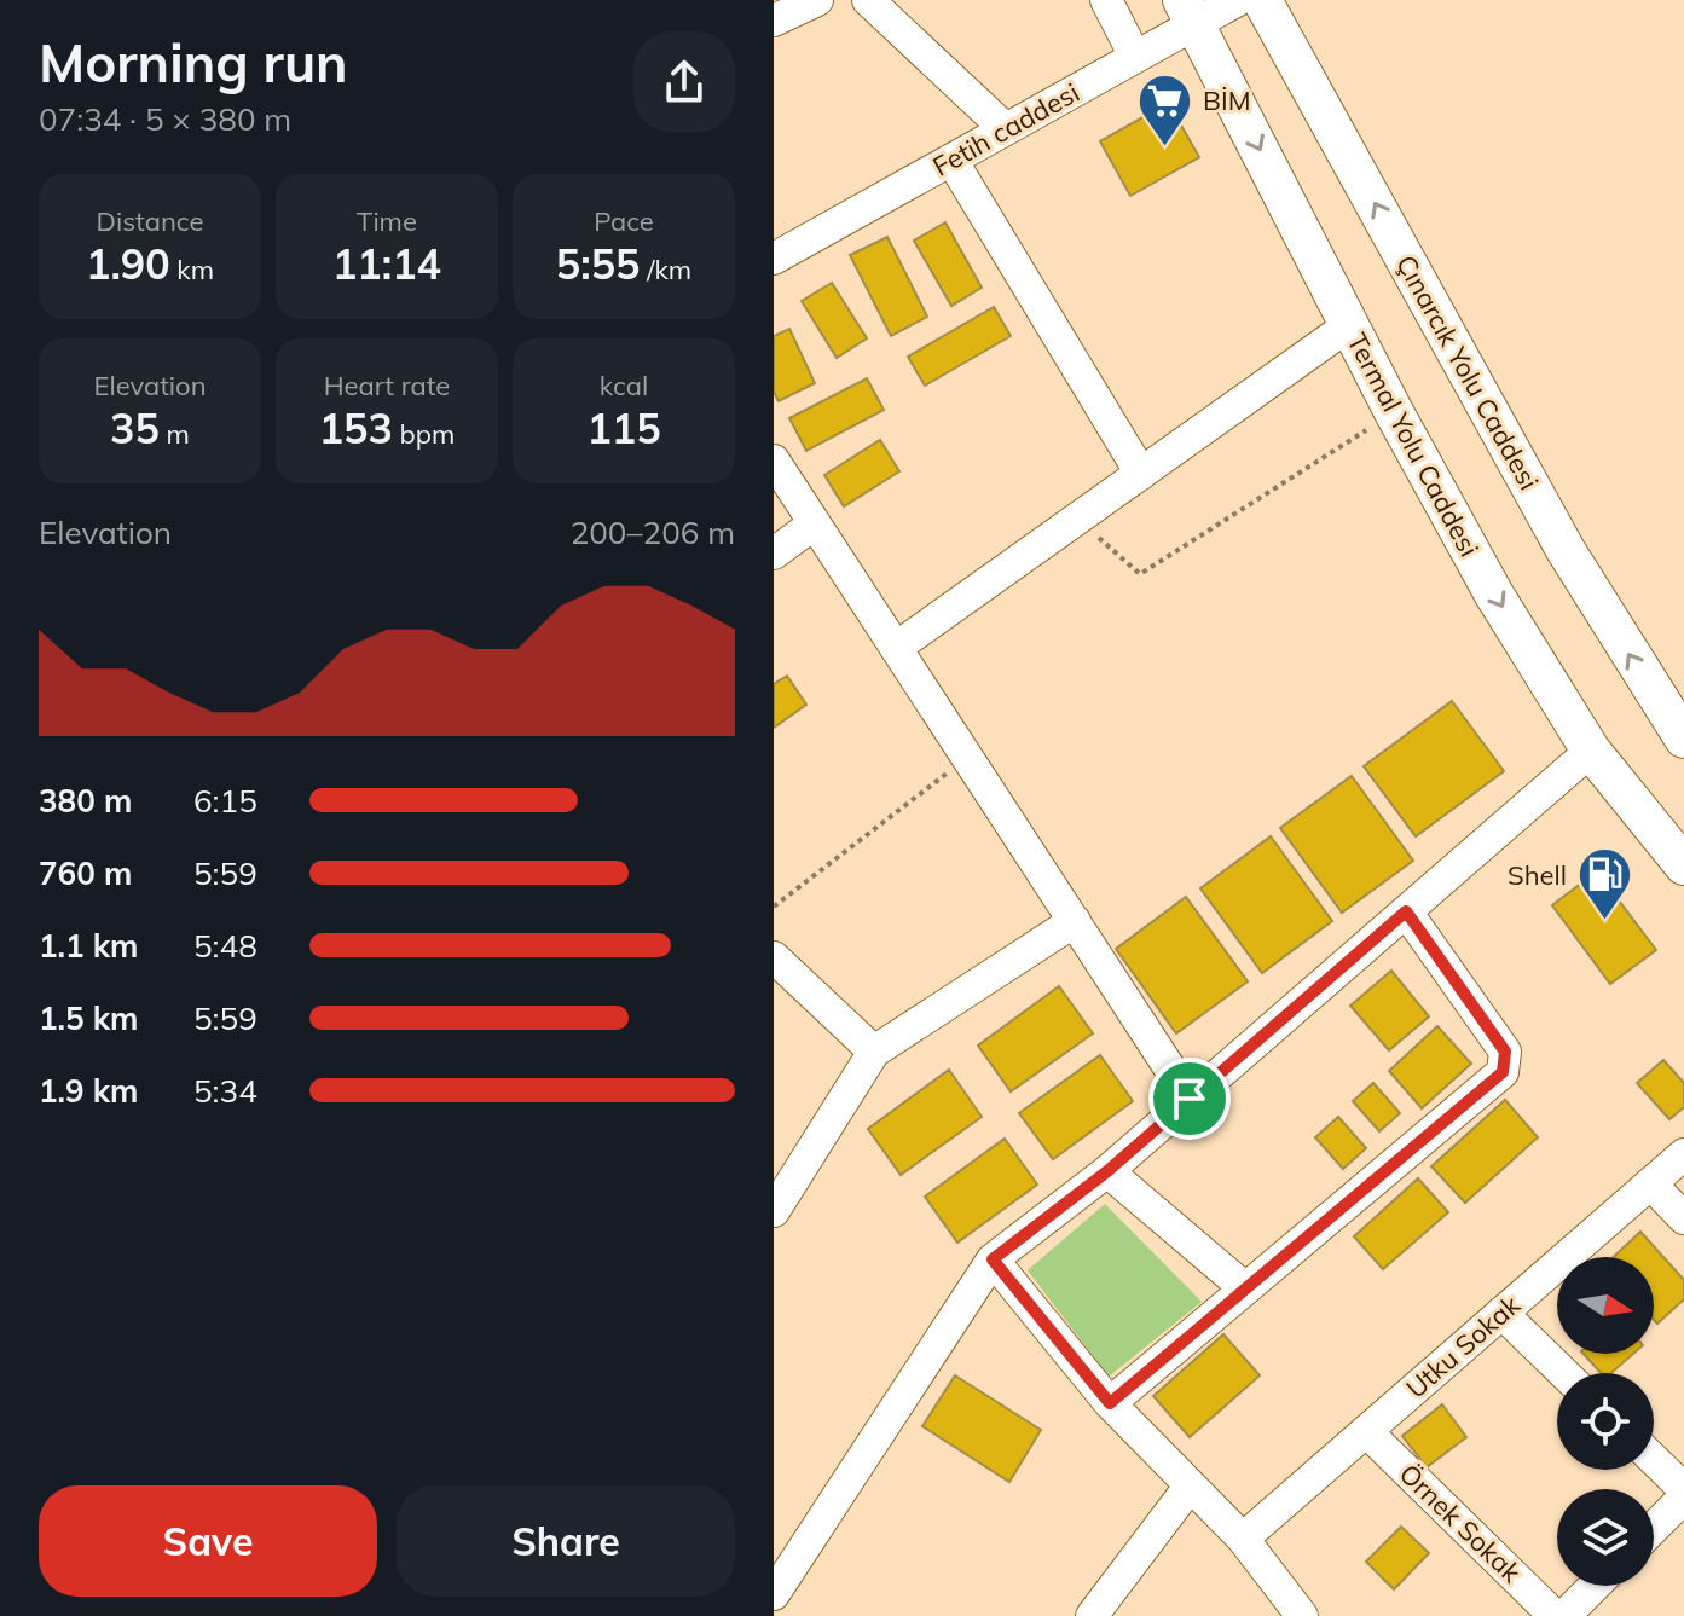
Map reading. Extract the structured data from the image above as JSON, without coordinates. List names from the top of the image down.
{
  "streets": {
    "main road": ["Çınarcık Yolu Caddesi", "Termal Yolu Caddesi"],
    "street": ["Fetih caddesi", "Utku Sokak", "Örnek Sokak"]
  },
  "crossings": [
    ["Fetih caddesi", "Termal Yolu Caddesi"],
    ["Utku Sokak", "Örnek Sokak"]
  ],
  "one_way": ["Çınarcık Yolu Caddesi", "Termal Yolu Caddesi"],
  "places": {
    "supermarket": ["BİM"],
    "fuel station": ["Shell"]
  },
  "north": "right",
  "page": {
    "heading": ["Morning run", "07:34 · 5 × 380 m"],
    "stats": [
      ["Distance", "1.90 km"],
      ["Time", "11:14"],
      ["Pace", "5:55 /km"],
      ["Elevation", "35 m"],
      ["Heart rate", "153 bpm"],
      ["kcal", "115"]
    ],
    "chart": ["Elevation", "200–206 m"],
    "list": [
      {
        "name": "380 m",
        "note": "6:15"
      },
      {
        "name": "760 m",
        "note": "5:59"
      },
      {
        "name": "1.1 km",
        "note": "5:48"
      },
      {
        "name": "1.5 km",
        "note": "5:59"
      },
      {
        "name": "1.9 km",
        "note": "5:34"
      }
    ],
    "buttons": ["Save", "Share"]
  }
}
